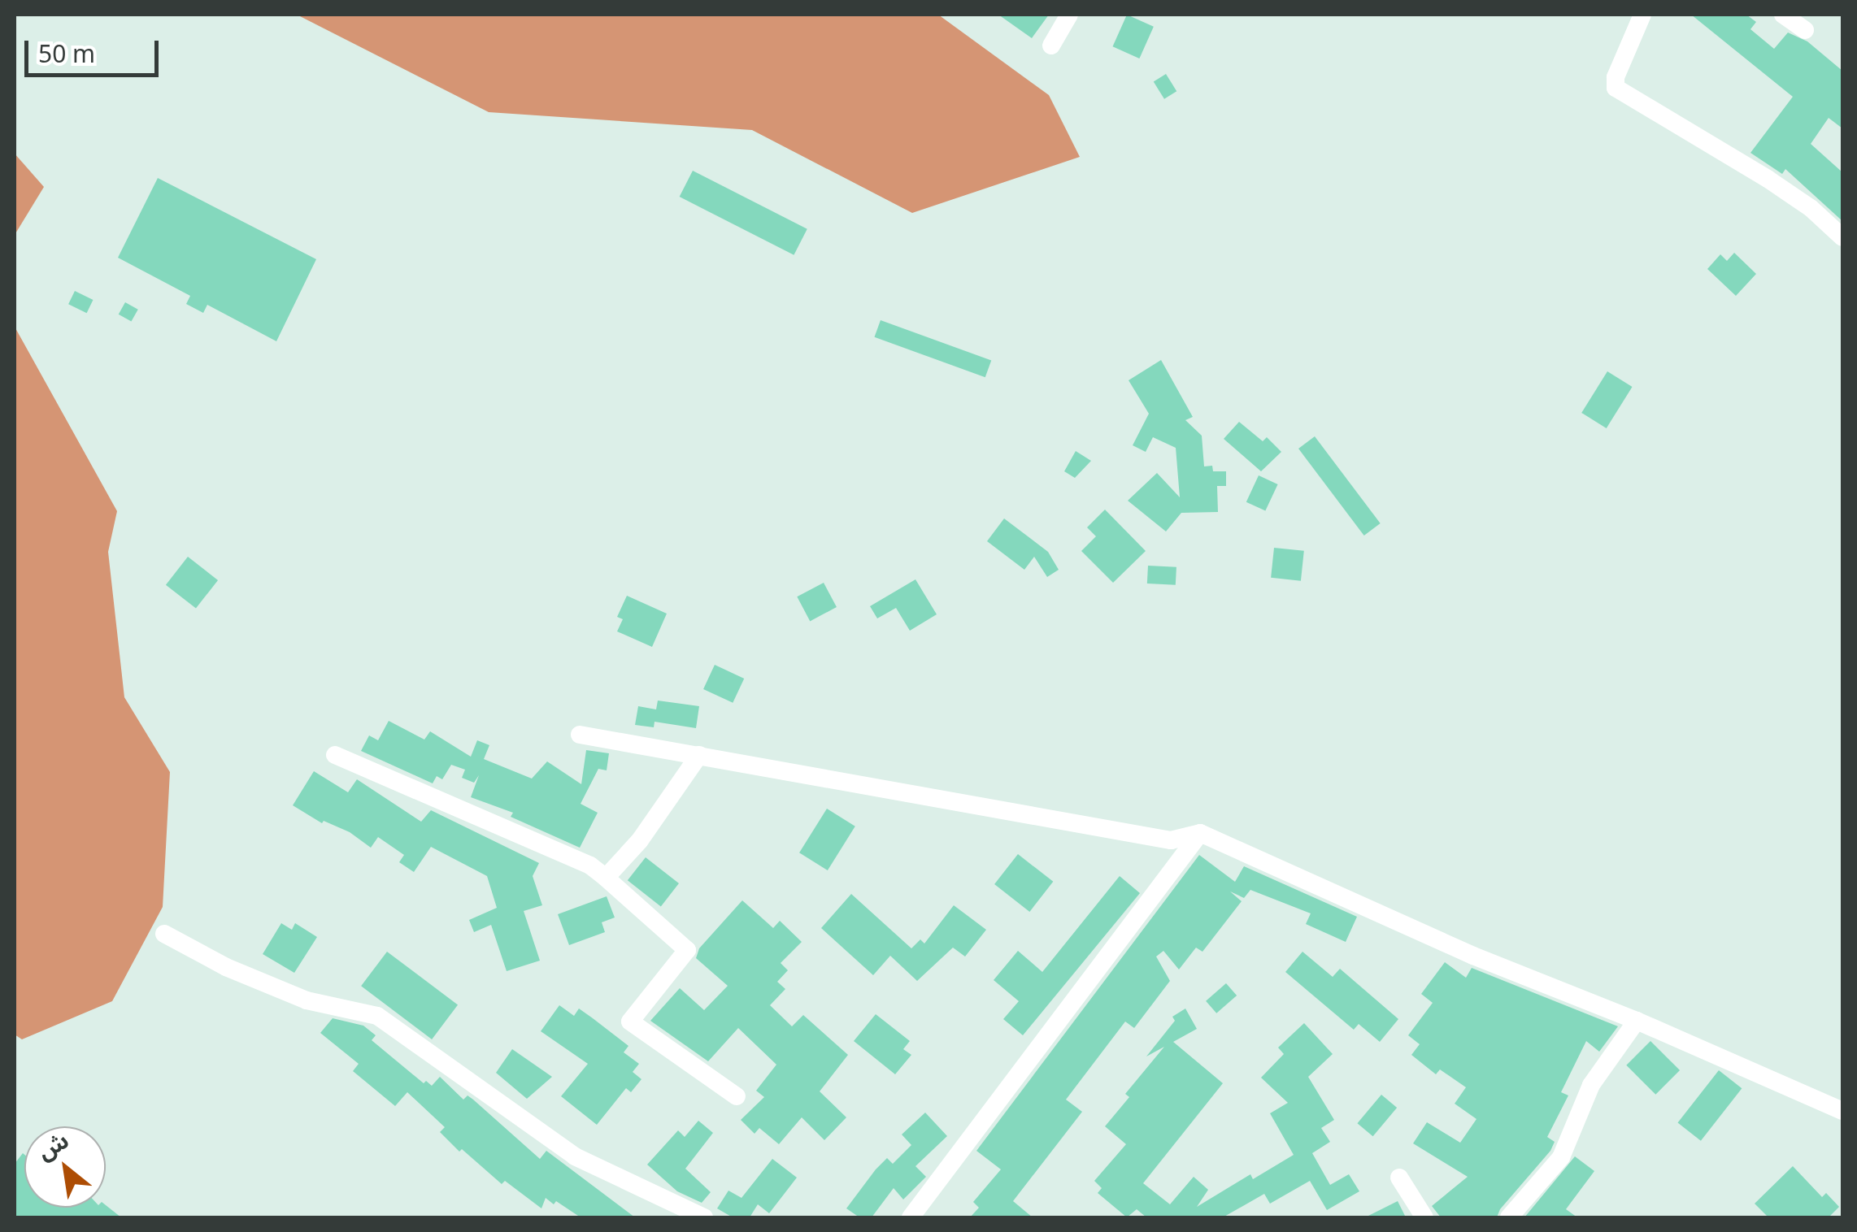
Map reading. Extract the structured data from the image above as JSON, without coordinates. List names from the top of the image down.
{
  "scale_bar": "50 m",
  "north": "top left"
}
